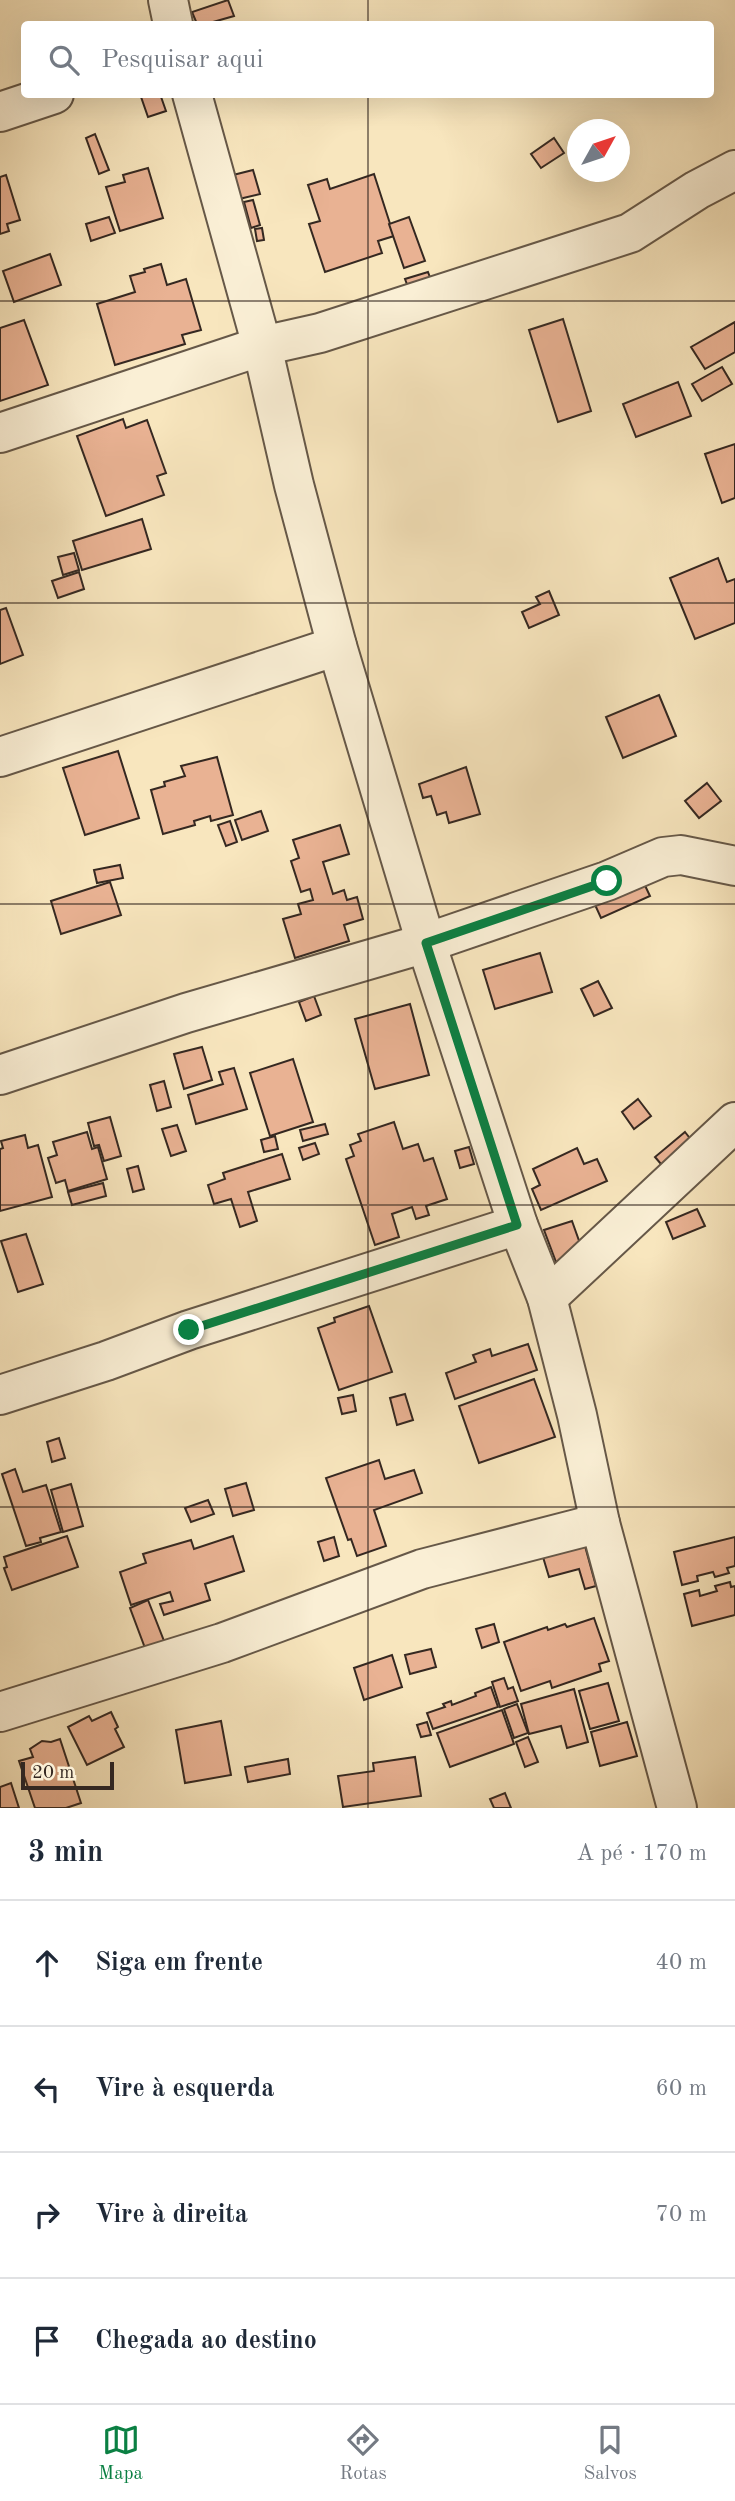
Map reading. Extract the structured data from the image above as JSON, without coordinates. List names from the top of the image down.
{
  "scale_bar": "20 m",
  "north": "top right",
  "page": {
    "search": "Pesquisar aqui",
    "scale": "20 m",
    "heading": ["3 min", "A pé · 170 m"],
    "list": [
      ["Siga em frente", "40 m"],
      ["Vire à esquerda", "60 m"],
      ["Vire à direita", "70 m"],
      "Chegada ao destino"
    ],
    "nav": ["Mapa", "Rotas", "Salvos"]
  }
}
